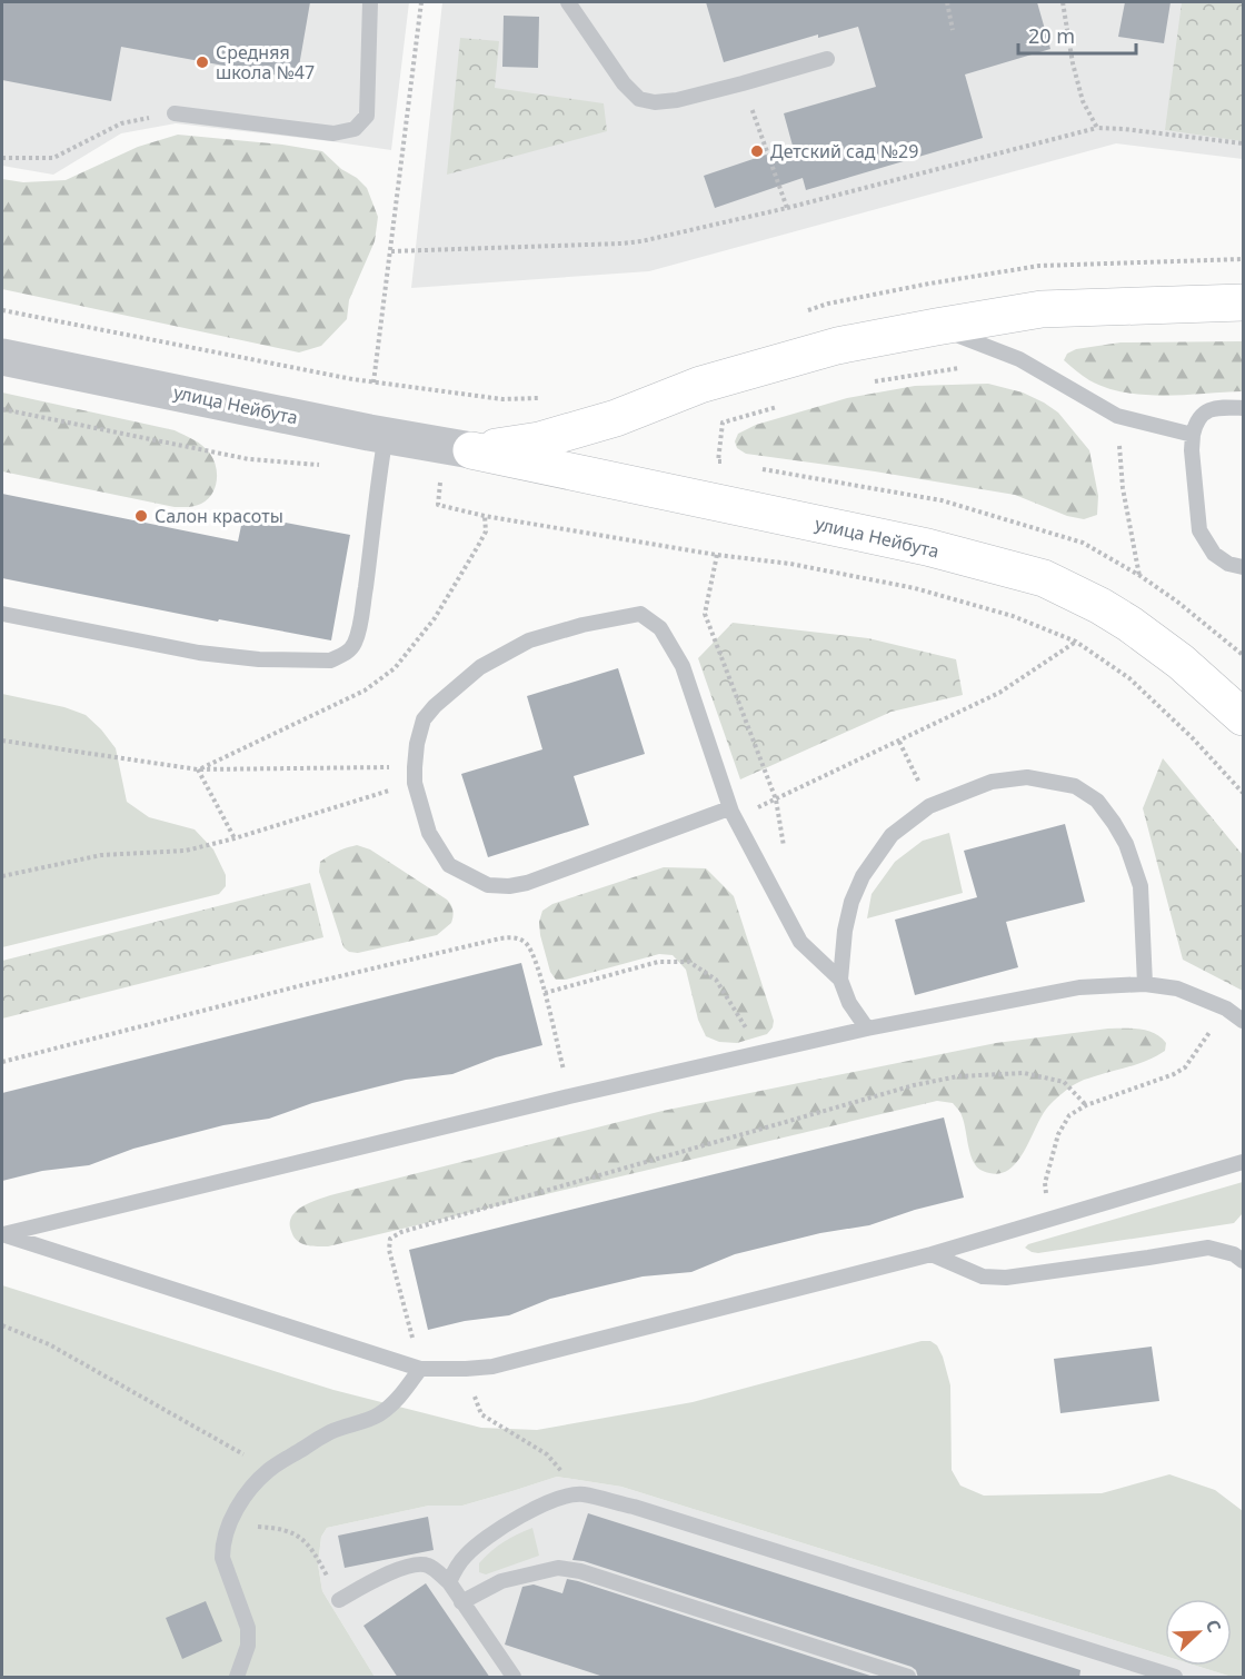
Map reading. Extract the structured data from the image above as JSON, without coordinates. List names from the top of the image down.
{
  "streets": {
    "main road": ["улица Нейбута"]
  },
  "places": ["Средняя школа №47", "Детский сад №29", "Салон красоты"],
  "scale_bar": "20 m",
  "north": "top right"
}
